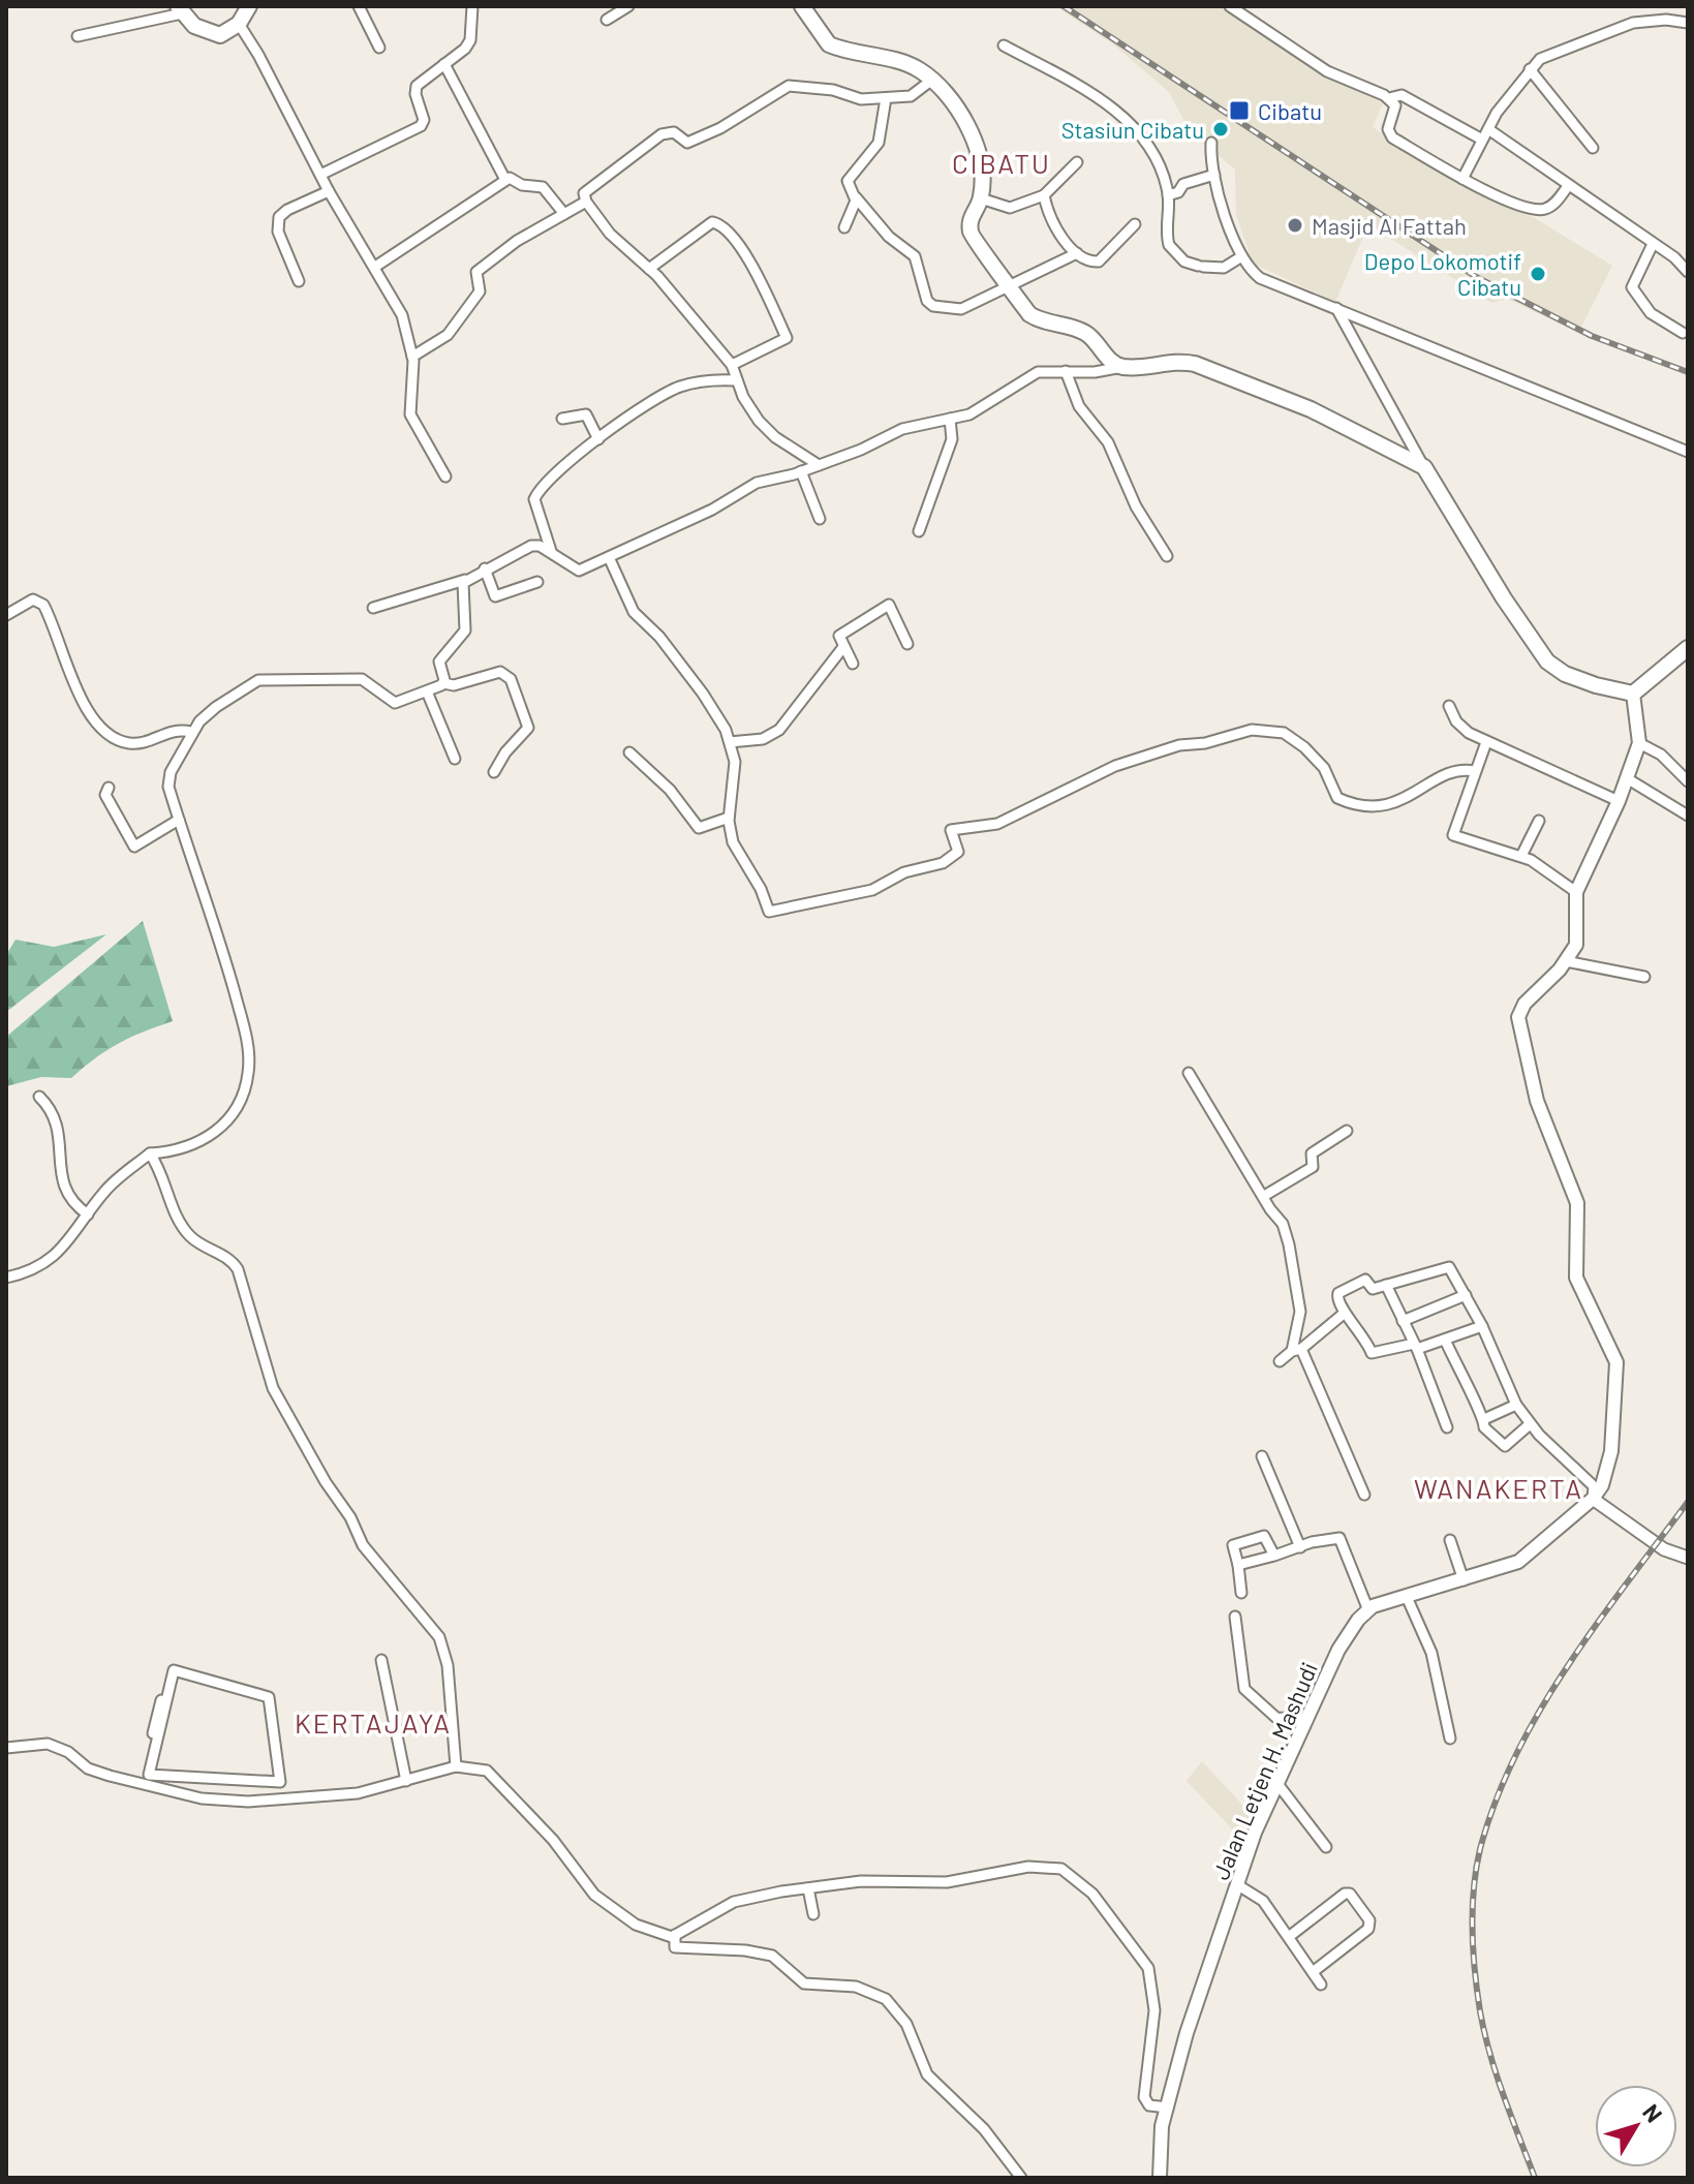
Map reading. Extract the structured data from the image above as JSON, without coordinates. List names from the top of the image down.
{
  "streets": {
    "main road": ["Jalan Letjen H. Mashudi"]
  },
  "districts": ["CIBATU", "WANAKERTA", "KERTAJAYA"],
  "places": {
    "transit": ["Cibatu"],
    "other": ["Stasiun Cibatu", "Masjid Al Fattah", "Depo Lokomotif Cibatu"]
  },
  "north": "top right"
}
